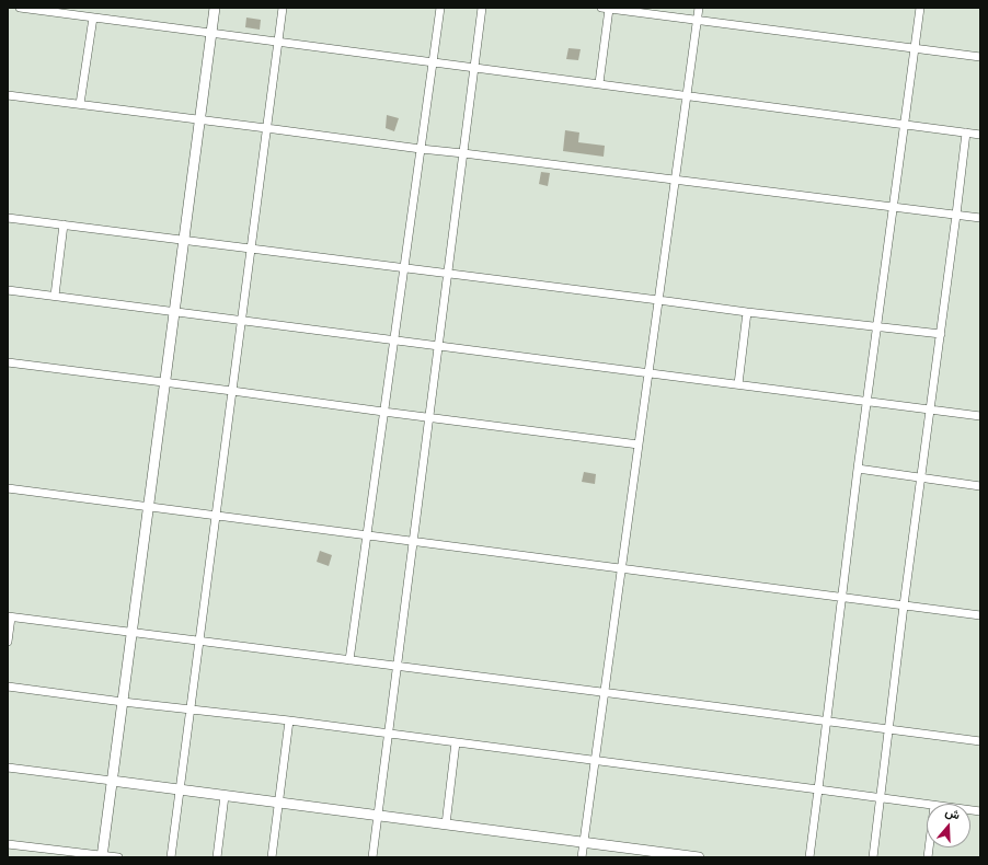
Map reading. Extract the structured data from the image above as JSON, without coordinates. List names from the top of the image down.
{
  "north": "top"
}
